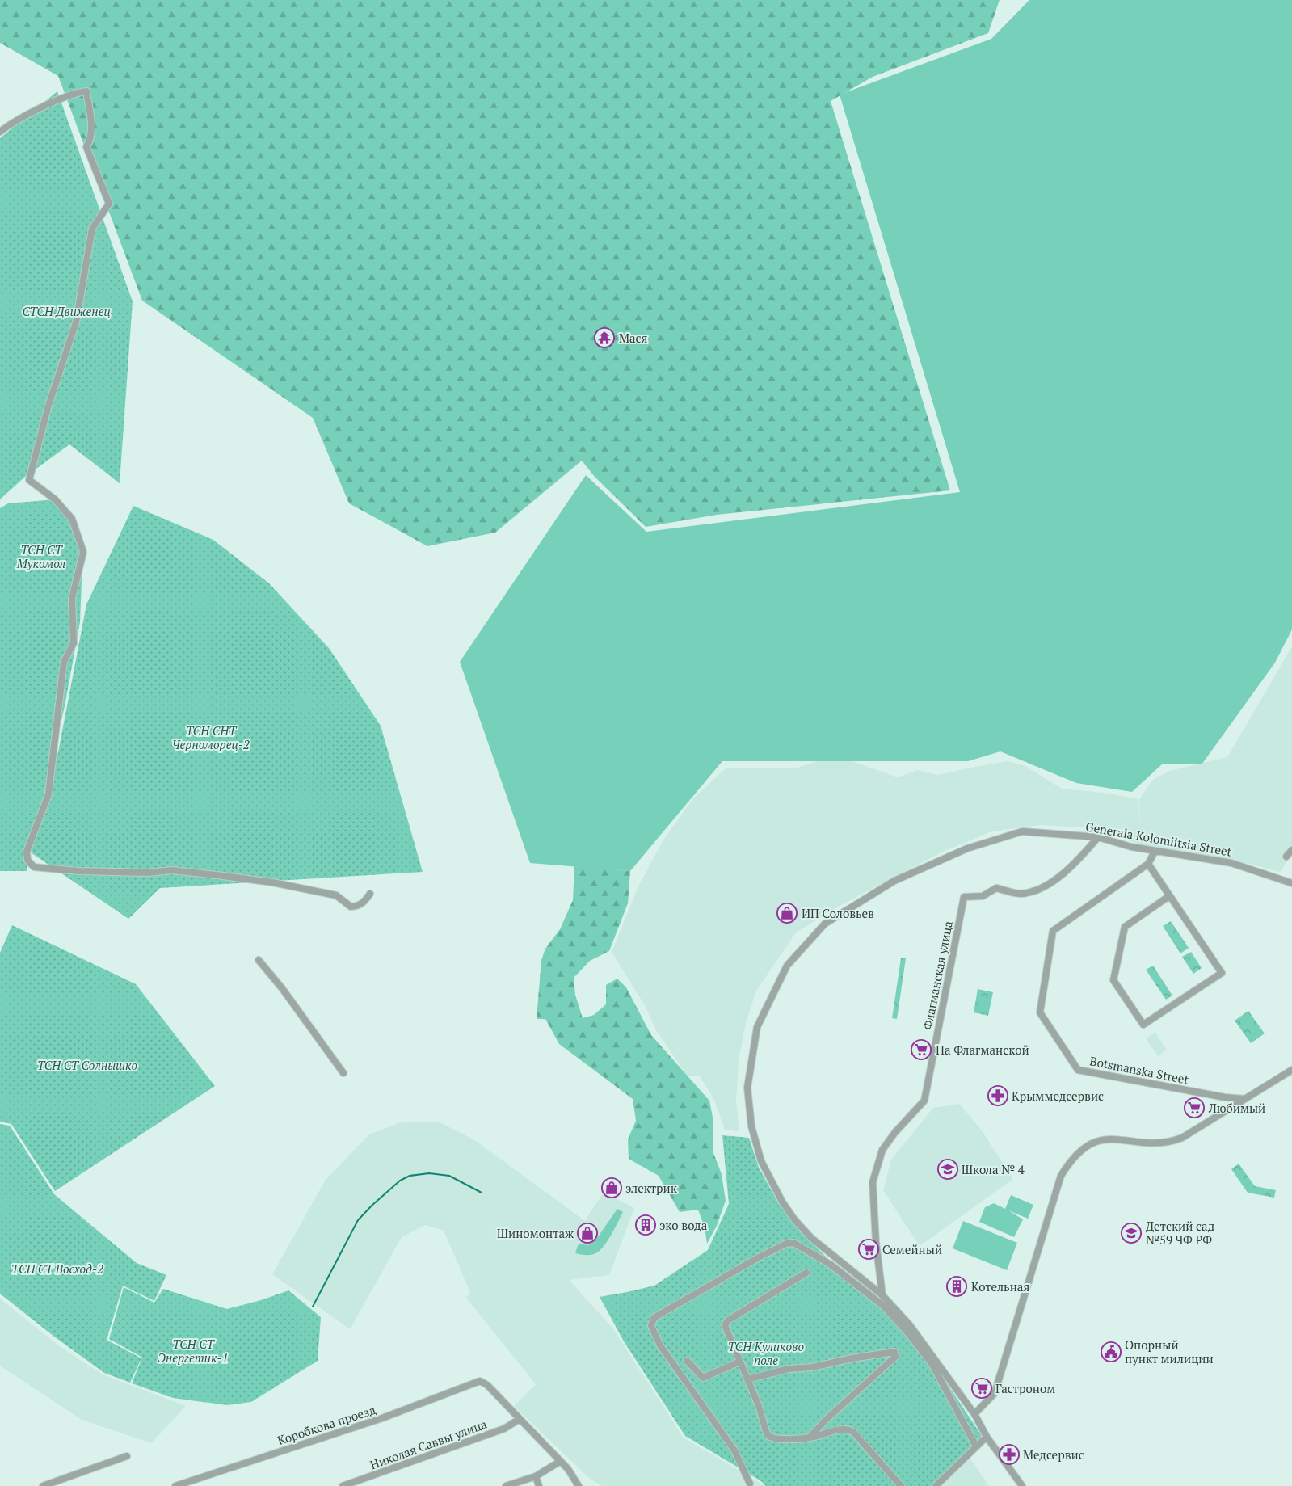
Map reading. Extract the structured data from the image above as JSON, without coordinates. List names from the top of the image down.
{
  "streets": {
    "street": [
      "Generala Kolomiitsia Street",
      "Флагманская улица",
      "Botsmanska Street",
      "Коробкова проезд",
      "Николая Саввы улица"
    ]
  },
  "crossings": [
    ["Generala Kolomiitsia Street", "Флагманская улица"],
    ["Коробкова проезд", "Николая Саввы улица"]
  ],
  "parks": [
    "СТСН Движенец",
    "ТСН СТ Мукомол",
    "ТСН СНТ Черноморец-2",
    "ТСН СТ Солнышко",
    "ТСН СТ Восход-2",
    "ТСН СТ Энергетик-1",
    "ТСН Куликово поле"
  ],
  "places": {
    "temple": ["Мася"],
    "shop": ["ИП Соловьев", "электрик", "Шиномонтаж"],
    "supermarket": [
      "На Флагманской",
      "Любимый",
      "Семейный",
      "Гастроном"
    ],
    "pharmacy": ["Крыммедсервис", "Медсервис"],
    "school or university": ["Школа № 4", "Детский сад №59 ЧФ РФ"],
    "building": ["эко вода", "Котельная"],
    "public building": ["Опорный пункт милиции"]
  }
}
